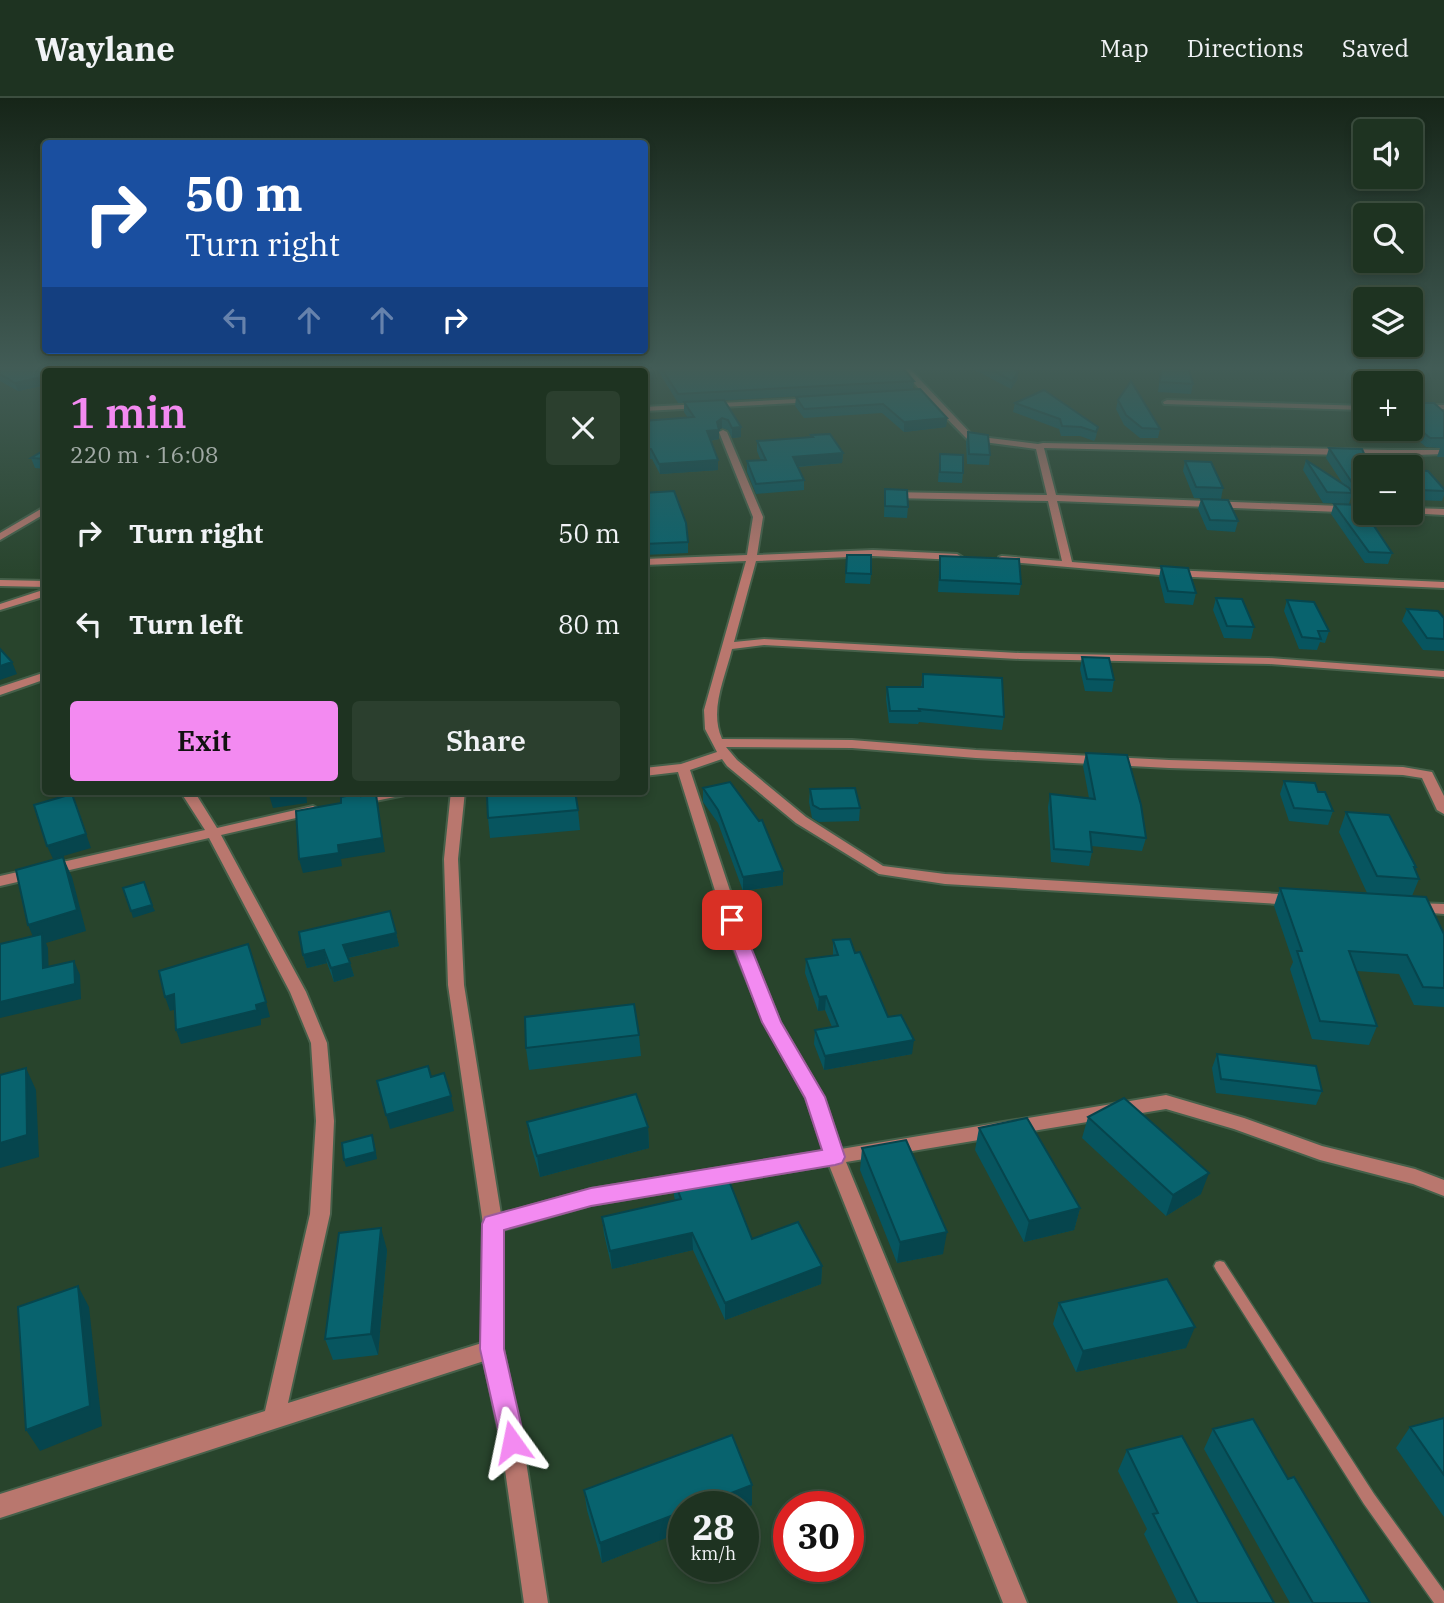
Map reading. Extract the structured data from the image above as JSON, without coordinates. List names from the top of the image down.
{
  "page": {
    "header": "Waylane",
    "nav": ["Map", "Directions", "Saved"],
    "map_buttons": ["+", "−"],
    "turn": ["50 m", "Turn right"],
    "heading": ["1 min", "220 m · 16:08"],
    "list": [
      {
        "name": "Turn right",
        "value": "50 m"
      },
      {
        "name": "Turn left",
        "value": "80 m"
      }
    ],
    "buttons": ["Exit", "Share"],
    "speed": "28 km/h",
    "limit": "30"
  }
}
